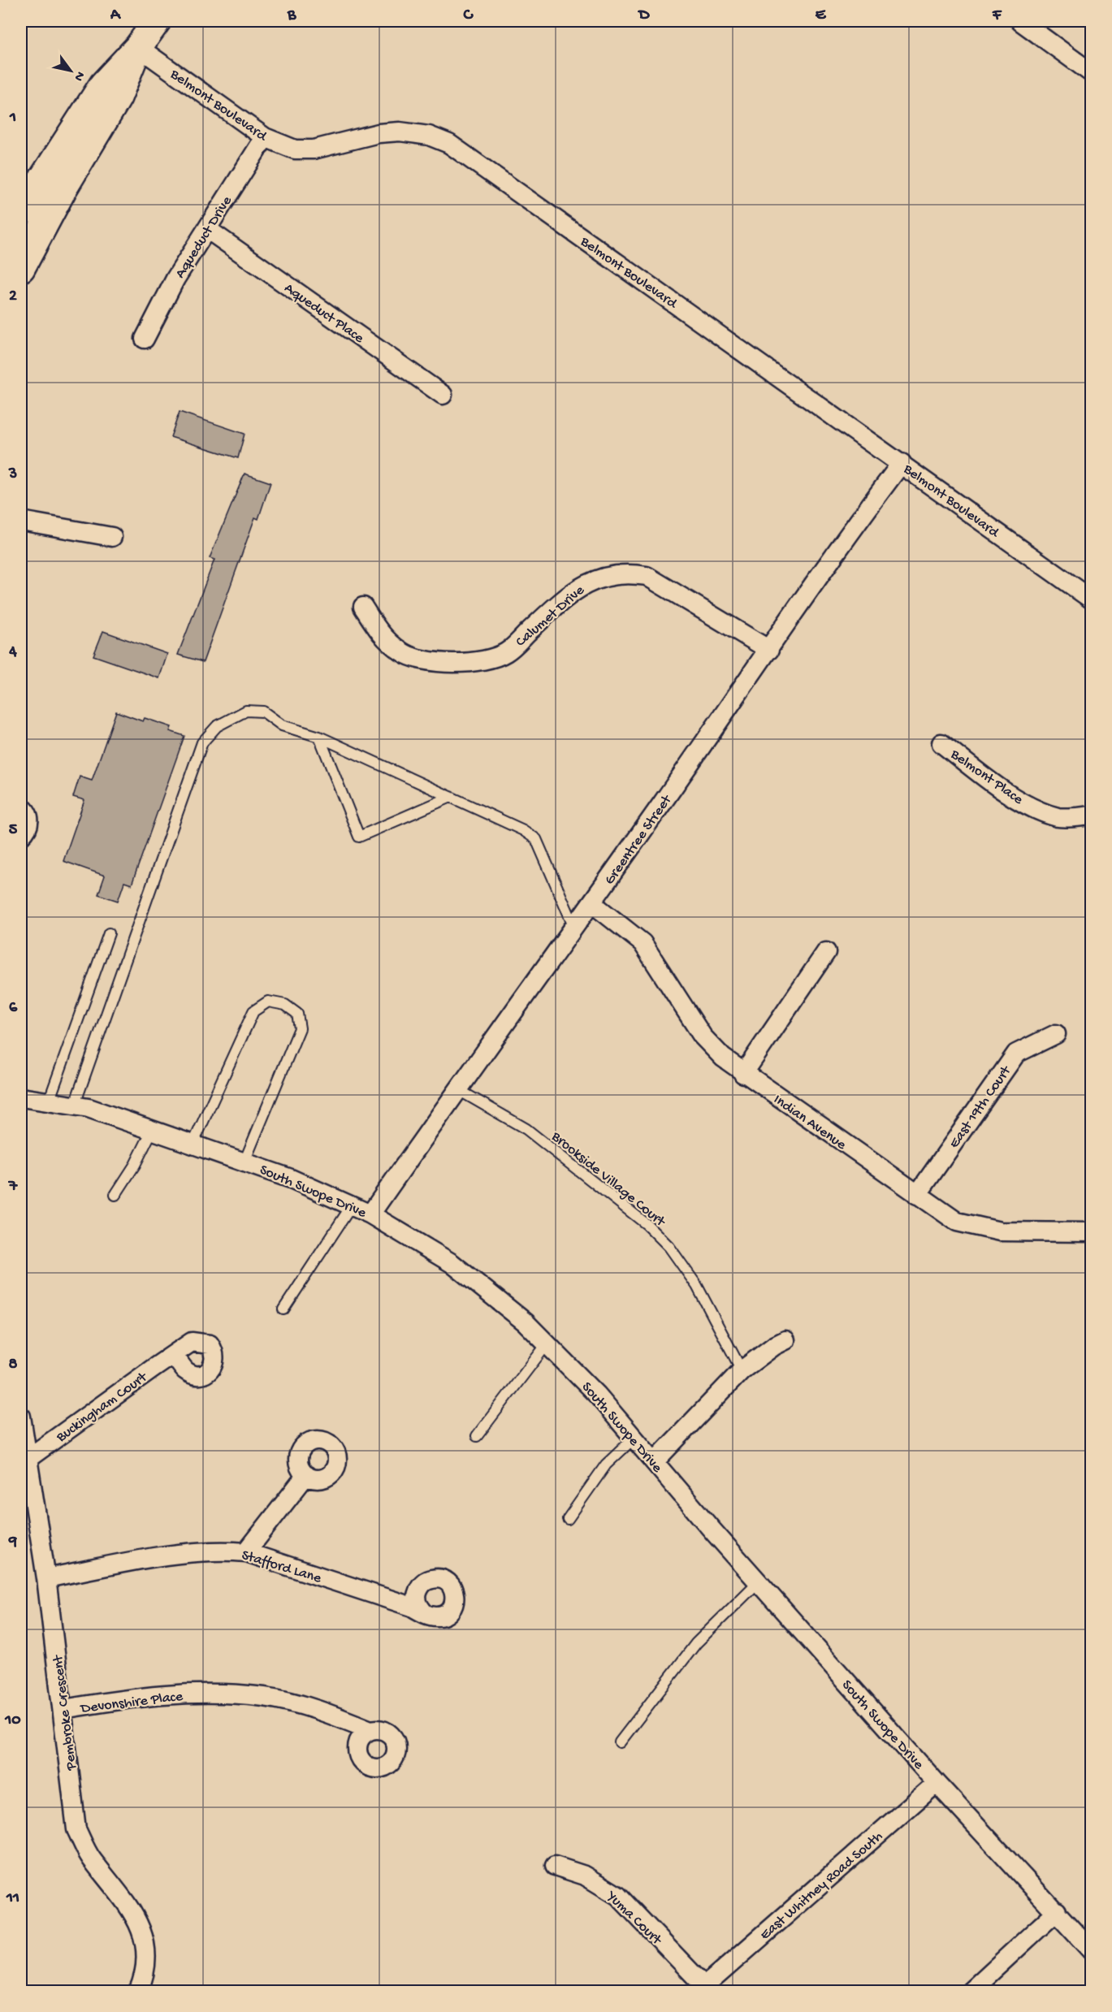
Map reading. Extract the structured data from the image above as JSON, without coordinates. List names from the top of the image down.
{
  "streets": {
    "street": [
      "Belmont Boulevard",
      "Aqueduct Drive",
      "Aqueduct Place",
      "Calumet Drive",
      "Belmont Place",
      "Greentree Street",
      "East 19th Court",
      "Indian Avenue",
      "South Swope Drive",
      "Buckingham Court",
      "Stafford Lane",
      "Devonshire Place",
      "Pembroke Crescent",
      "East Whitney Road South",
      "Yuma Court"
    ],
    "lane": ["Brookside Village Court"]
  },
  "crossings": [
    ["Belmont Boulevard", "Aqueduct Drive"],
    ["Belmont Boulevard", "Greentree Street"],
    ["Aqueduct Drive", "Aqueduct Place"],
    ["Calumet Drive", "Greentree Street"],
    ["Greentree Street", "Indian Avenue"],
    ["Greentree Street", "Brookside Village Court"],
    ["Greentree Street", "South Swope Drive"],
    ["East 19th Court", "Indian Avenue"],
    ["South Swope Drive", "East Whitney Road South"],
    ["Buckingham Court", "Pembroke Crescent"],
    ["Stafford Lane", "Pembroke Crescent"],
    ["Devonshire Place", "Pembroke Crescent"],
    ["East Whitney Road South", "Yuma Court"]
  ],
  "north": "bottom right",
  "grid": {
    "columns": [
      "A",
      "B",
      "C",
      "D",
      "E",
      "F"
    ],
    "rows": [
      "1",
      "2",
      "3",
      "4",
      "5",
      "6",
      "7",
      "8",
      "9",
      "10",
      "11"
    ]
  }
}
